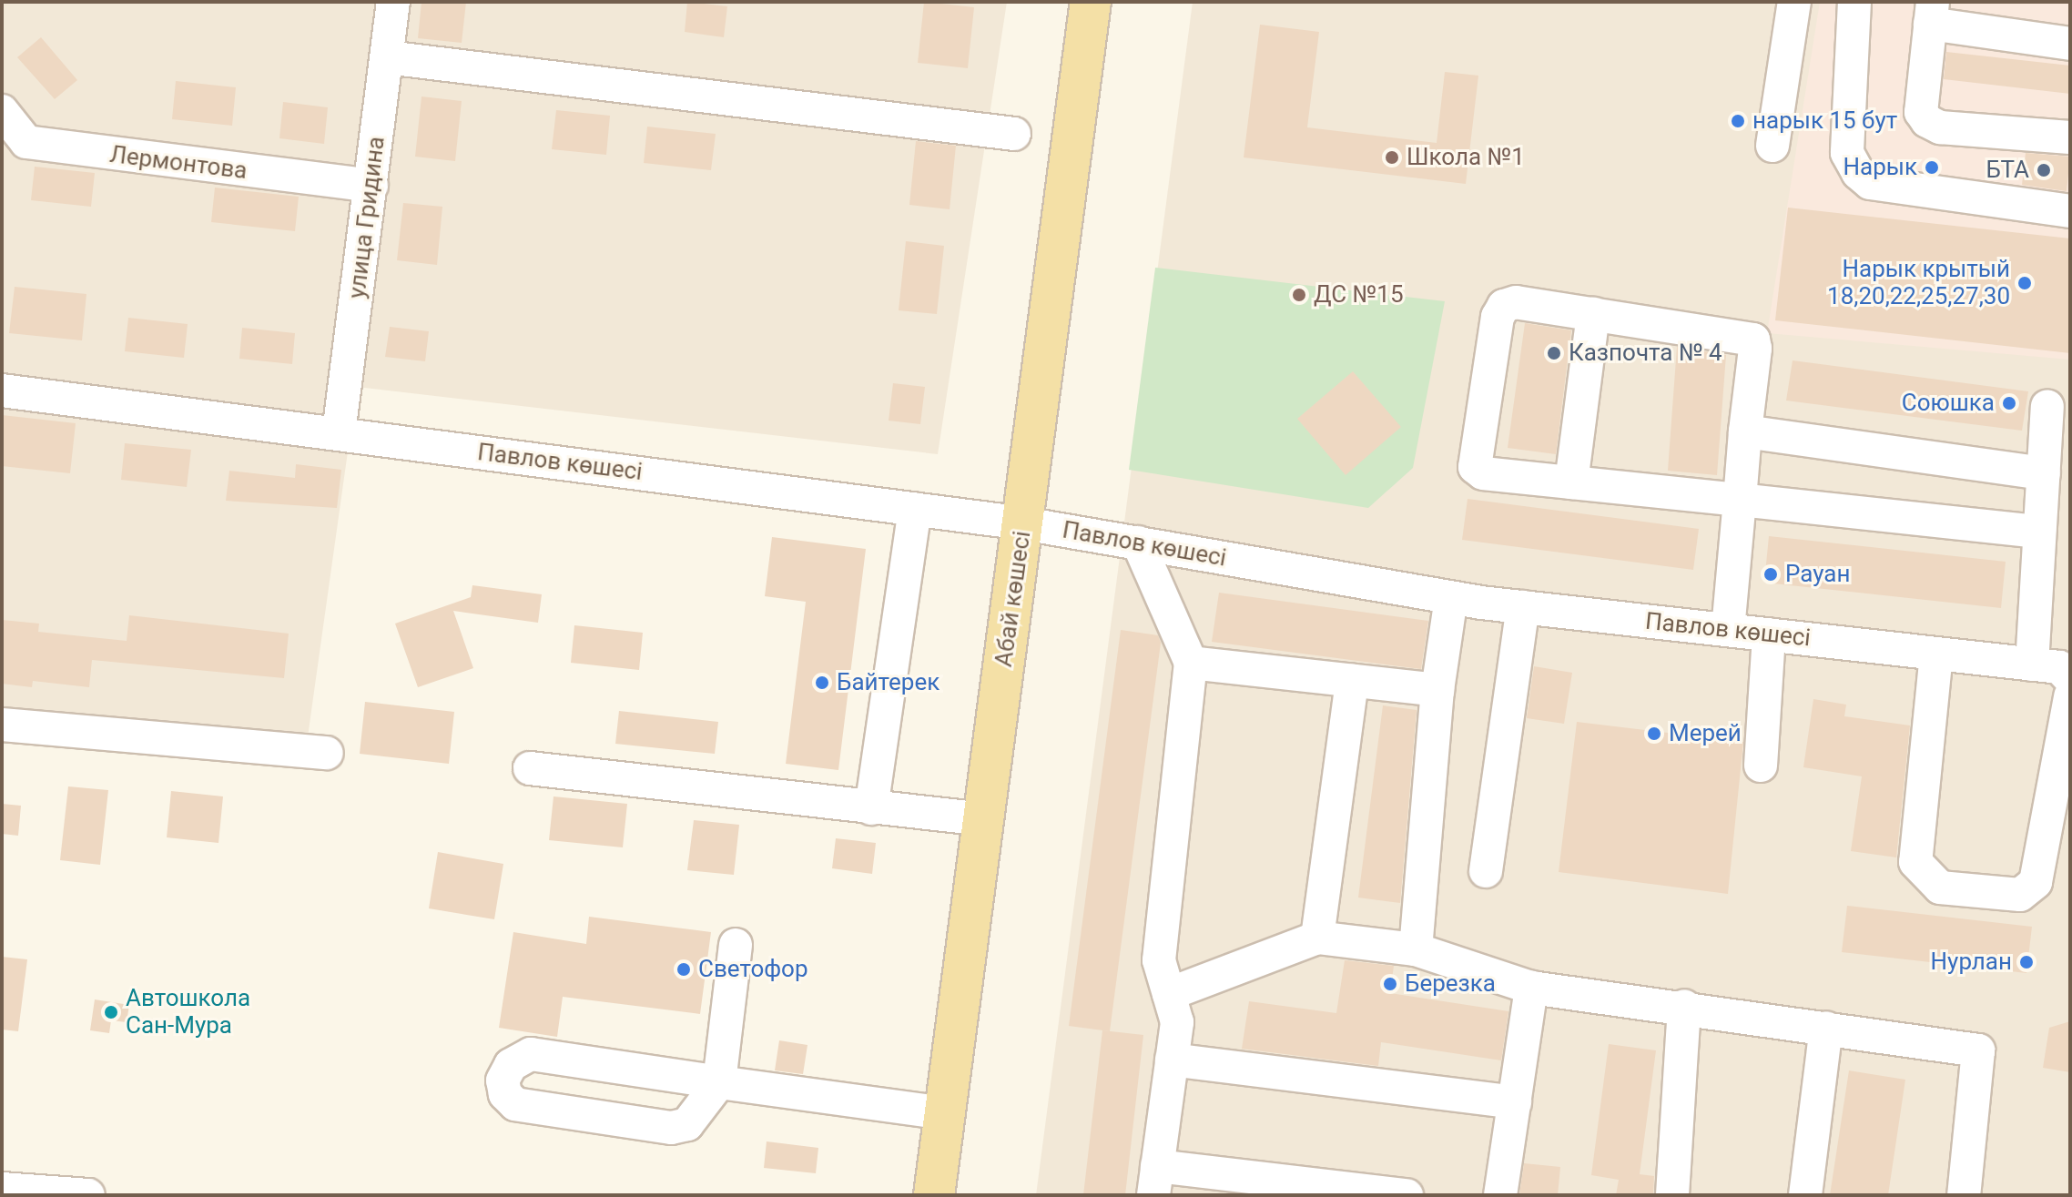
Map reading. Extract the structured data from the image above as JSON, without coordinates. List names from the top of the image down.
{
  "streets": {
    "main road": ["Абай көшесі"],
    "street": ["Лермонтова", "улица Гридина", "Павлов көшесі"]
  },
  "crossings": [
    ["Лермонтова", "улица Гридина"],
    ["улица Гридина", "Павлов көшесі"],
    ["Павлов көшесі", "Абай көшесі"]
  ],
  "places": [
    "нарык 15 бут",
    "Школа №1",
    "Нарык",
    "БТА",
    "Нарык крытый 18,20,22,25,27,30",
    "ДС №15",
    "Казпочта № 4",
    "Союшка",
    "Рауан",
    "Байтерек",
    "Мерей",
    "Нурлан",
    "Светофор",
    "Березка",
    "Автошкола Сан-Мура"
  ]
}
